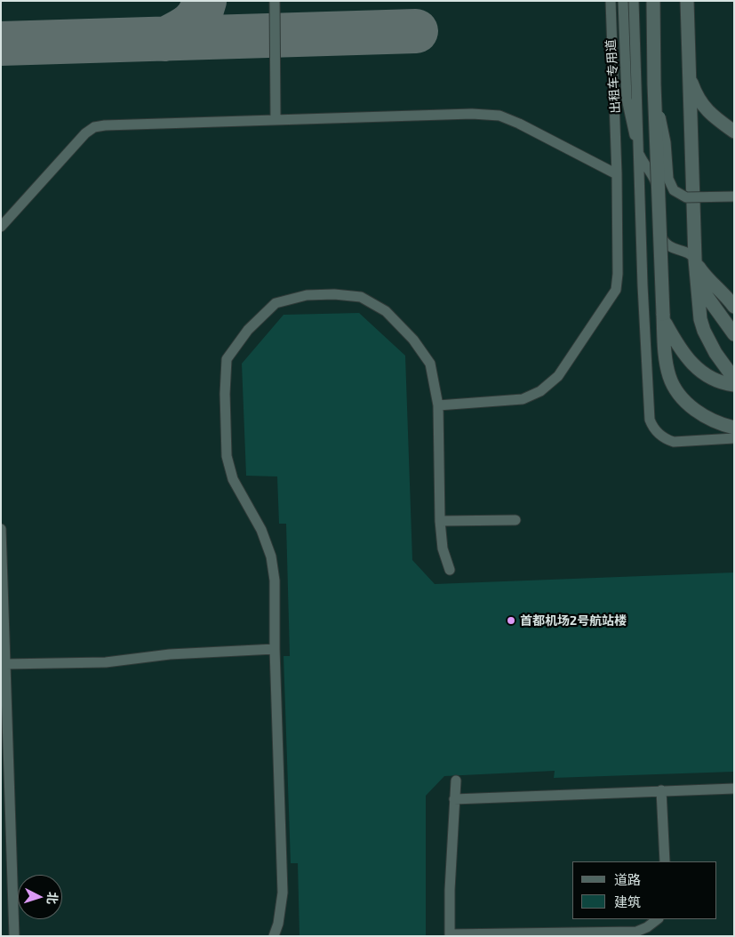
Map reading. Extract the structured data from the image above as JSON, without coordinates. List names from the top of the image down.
{
  "streets": {
    "lane": ["出租车专用道"]
  },
  "places": ["首都机场2号航站楼"],
  "legend": ["道路", "建筑"],
  "north": "right"
}
